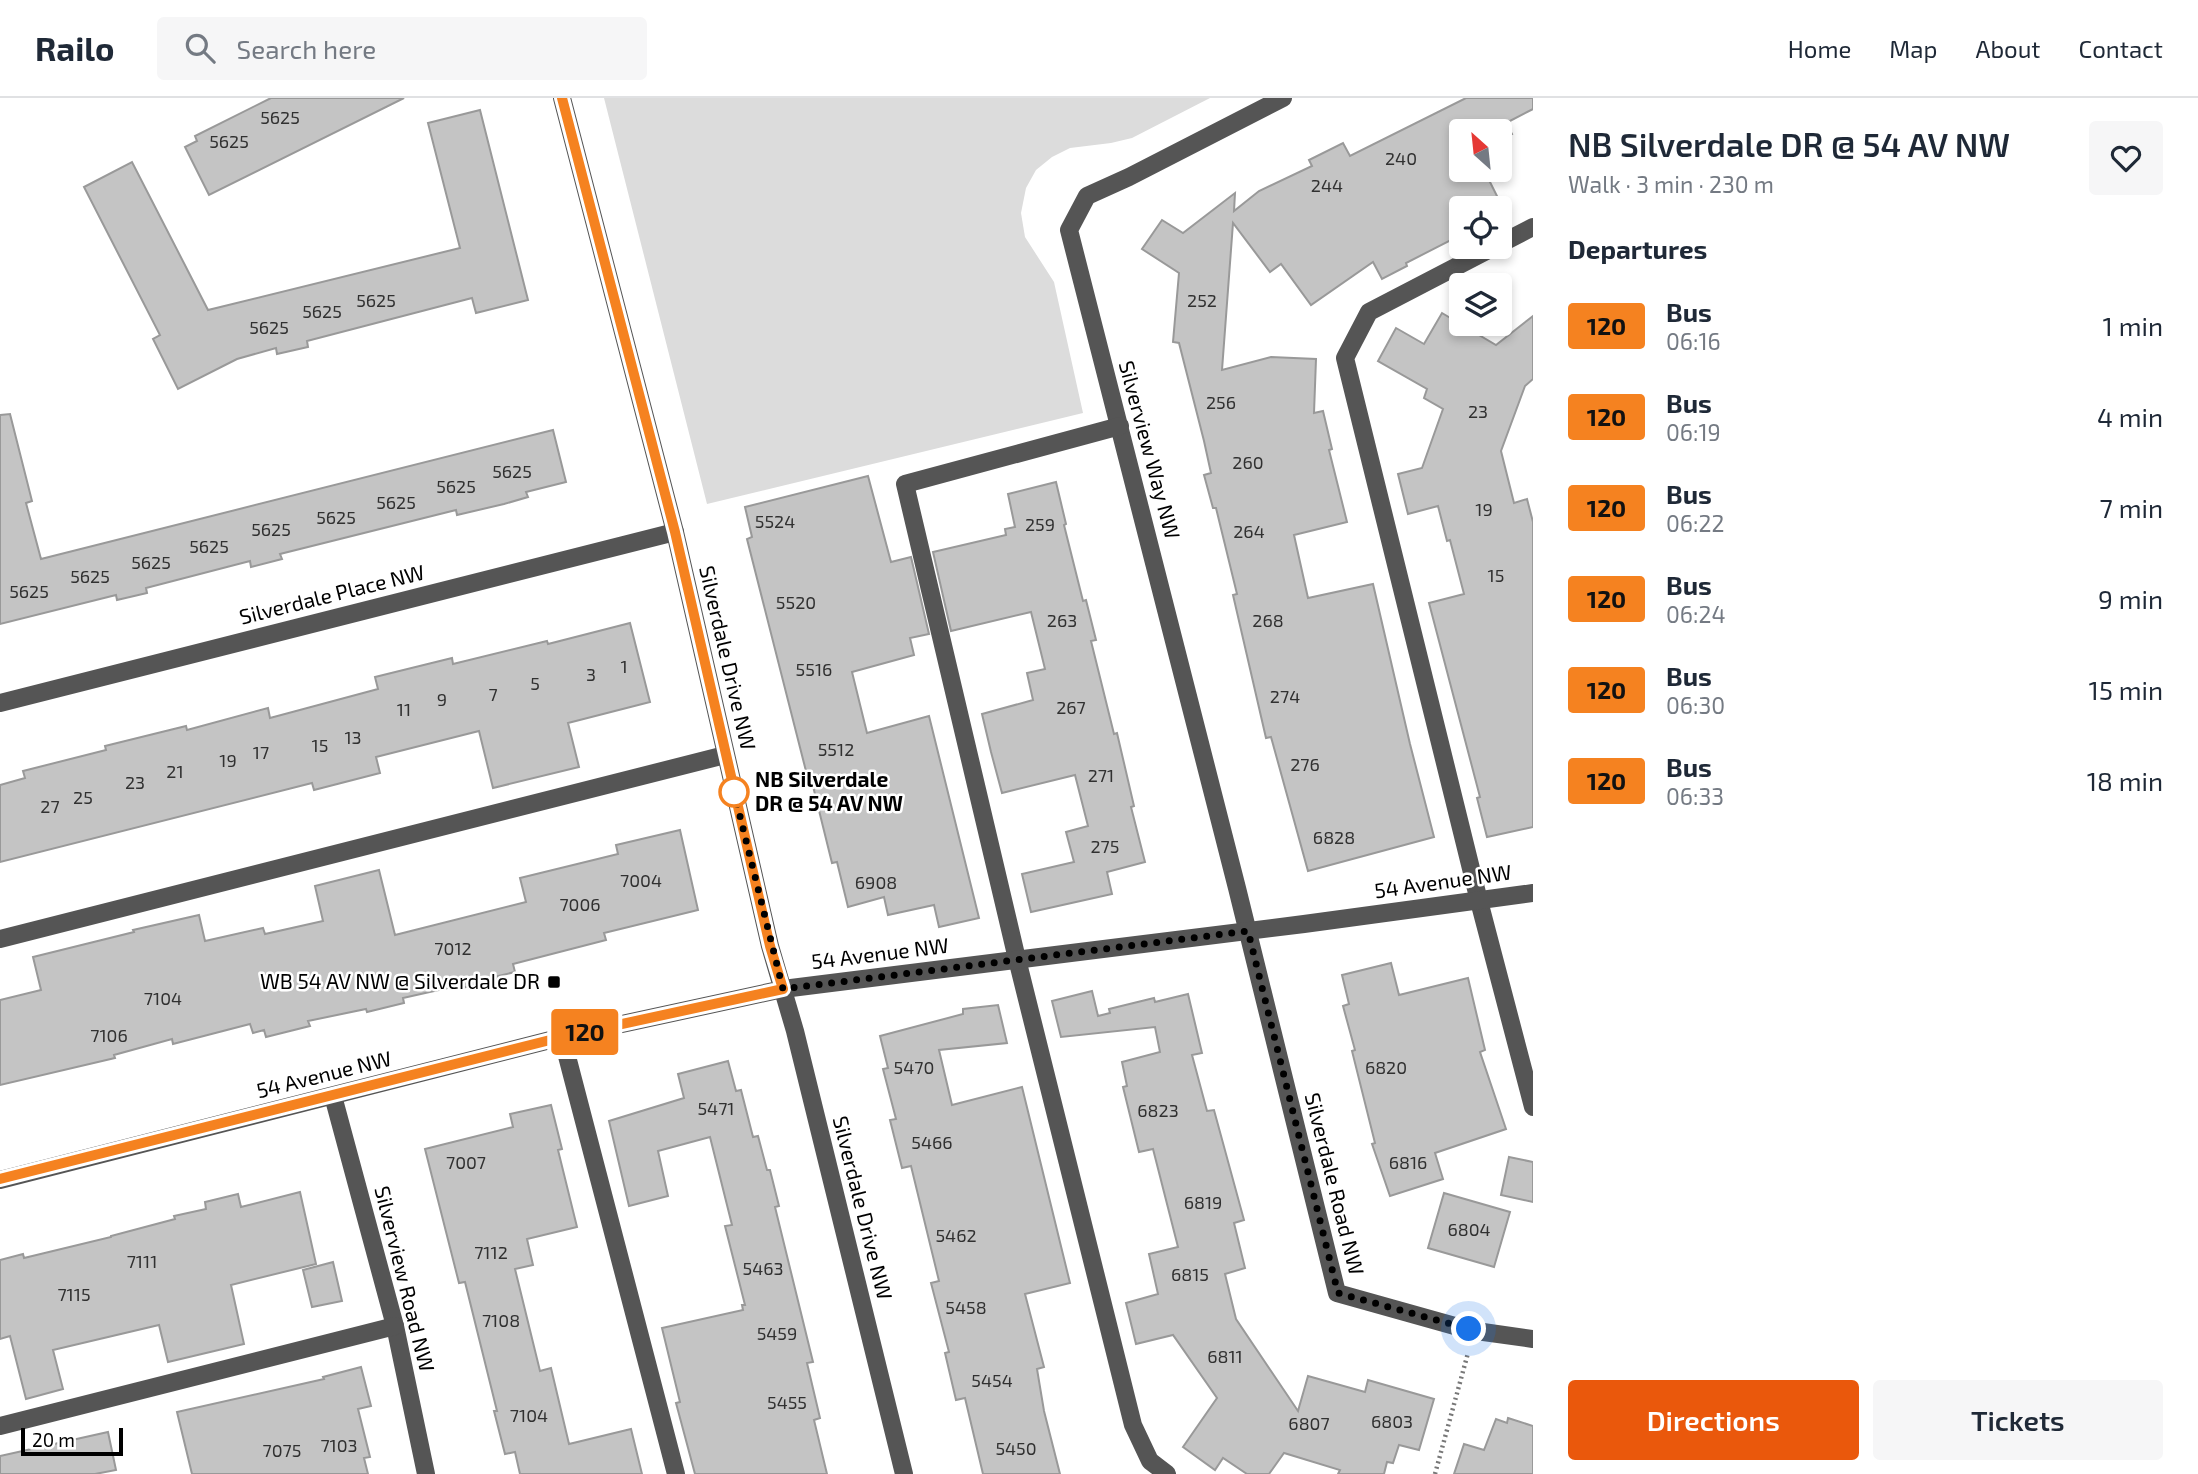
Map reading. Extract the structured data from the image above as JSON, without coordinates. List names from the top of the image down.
{
  "streets": {
    "street": [
      "Silverview Way NW",
      "Silverdale Place NW",
      "Silverdale Drive NW",
      "54 Avenue NW",
      "Silverdale Road NW",
      "Silverview Road NW"
    ]
  },
  "crossings": [
    ["Silverview Way NW", "54 Avenue NW"],
    ["Silverview Way NW", "Silverdale Road NW"],
    ["Silverdale Place NW", "Silverdale Drive NW"],
    ["Silverdale Drive NW", "54 Avenue NW"],
    ["54 Avenue NW", "Silverdale Road NW"],
    ["54 Avenue NW", "Silverview Road NW"]
  ],
  "places": {
    "other": ["NB Silverdale DR @ 54 AV NW"],
    "transit": ["WB 54 AV NW @ Silverdale DR"]
  },
  "lines": ["bus line 120"],
  "house_numbers": [
    "5625",
    "5625",
    "240",
    "244",
    "5625",
    "252",
    "5625",
    "5625",
    "256",
    "23",
    "260",
    "5625",
    "5625",
    "5625",
    "19",
    "5625",
    "5524",
    "259",
    "5625",
    "264",
    "5625",
    "5625",
    "15",
    "5625",
    "5625",
    "5520",
    "263",
    "268",
    "1",
    "5516",
    "3",
    "5",
    "7",
    "274",
    "9",
    "267",
    "11",
    "13",
    "15",
    "5512",
    "17",
    "19",
    "276",
    "21",
    "271",
    "23",
    "25",
    "27",
    "6828",
    "275",
    "7004",
    "6908",
    "7006",
    "7012",
    "7104",
    "7106",
    "5470",
    "6820",
    "5471",
    "6823",
    "5466",
    "7007",
    "6816",
    "6819",
    "6804",
    "5462",
    "7112",
    "7111",
    "5463",
    "6815",
    "7115",
    "5458",
    "7108",
    "5459",
    "6811",
    "5454",
    "5455",
    "7104",
    "6803",
    "6807",
    "7103",
    "5450",
    "7075"
  ],
  "scale_bar": "20 m",
  "north": "top left",
  "page": {
    "header": "Railo",
    "search": "Search here",
    "nav": [
      "Home",
      "Map",
      "About",
      "Contact"
    ],
    "on_map": "120",
    "heading": [
      ["NB Silverdale DR @ 54 AV NW", "Walk · 3 min · 230 m"],
      "Departures"
    ],
    "list": [
      {
        "mark": "120",
        "name": "Bus",
        "note": "06:16",
        "value": "1 min"
      },
      {
        "mark": "120",
        "name": "Bus",
        "note": "06:19",
        "value": "4 min"
      },
      {
        "mark": "120",
        "name": "Bus",
        "note": "06:22",
        "value": "7 min"
      },
      {
        "mark": "120",
        "name": "Bus",
        "note": "06:24",
        "value": "9 min"
      },
      {
        "mark": "120",
        "name": "Bus",
        "note": "06:30",
        "value": "15 min"
      },
      {
        "mark": "120",
        "name": "Bus",
        "note": "06:33",
        "value": "18 min"
      }
    ],
    "buttons": ["Directions", "Tickets"],
    "scale": "20 m"
  }
}
